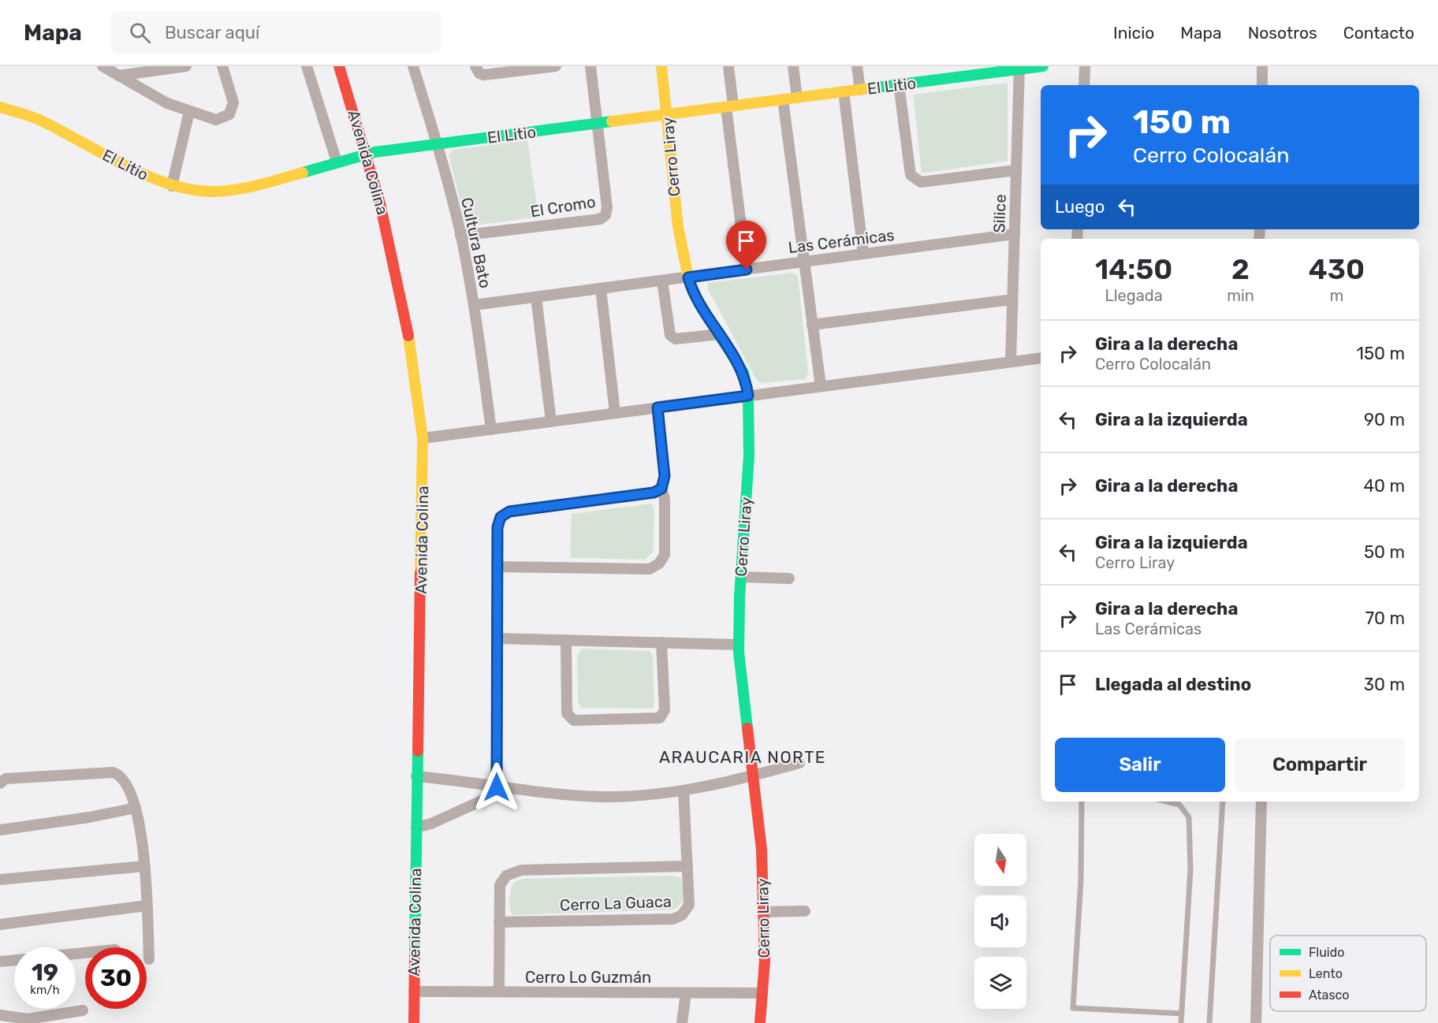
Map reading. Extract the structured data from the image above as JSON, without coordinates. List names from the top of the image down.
{
  "streets": {
    "street": [
      "El Litio",
      "Cerro Liray",
      "Avenida Colina",
      "El Cromo",
      "Silice",
      "Las Cerámicas",
      "Cultura Bato",
      "Cerro La Guaca",
      "Cerro Lo Guzmán"
    ]
  },
  "crossings": [
    ["El Litio", "Cerro Liray"],
    ["El Litio", "Avenida Colina"],
    ["El Litio", "El Cromo"],
    ["El Litio", "Silice"],
    ["El Litio", "Cultura Bato"],
    ["Cerro Liray", "Las Cerámicas"],
    ["Cerro Liray", "Cerro Lo Guzmán"],
    ["Avenida Colina", "Cerro Lo Guzmán"],
    ["El Cromo", "Cultura Bato"],
    ["Silice", "Las Cerámicas"],
    ["Las Cerámicas", "Cultura Bato"]
  ],
  "districts": ["ARAUCARIA NORTE"],
  "legend": ["Fluido", "Lento", "Atasco"],
  "north": "bottom",
  "page": {
    "header": "Mapa",
    "search": "Buscar aquí",
    "nav": [
      "Inicio",
      "Mapa",
      "Nosotros",
      "Contacto"
    ],
    "turn": ["150 m", "Cerro Colocalán"],
    "then": "Luego",
    "eta": [
      "14:50",
      "Llegada",
      "2",
      "min",
      "430",
      "m"
    ],
    "list": [
      {
        "name": "Gira a la derecha",
        "note": "Cerro Colocalán",
        "value": "150 m"
      },
      {
        "name": "Gira a la izquierda",
        "value": "90 m"
      },
      {
        "name": "Gira a la derecha",
        "value": "40 m"
      },
      {
        "name": "Gira a la izquierda",
        "note": "Cerro Liray",
        "value": "50 m"
      },
      {
        "name": "Gira a la derecha",
        "note": "Las Cerámicas",
        "value": "70 m"
      },
      {
        "name": "Llegada al destino",
        "value": "30 m"
      }
    ],
    "buttons": ["Salir", "Compartir"],
    "speed": "19 km/h",
    "limit": "30"
  }
}
